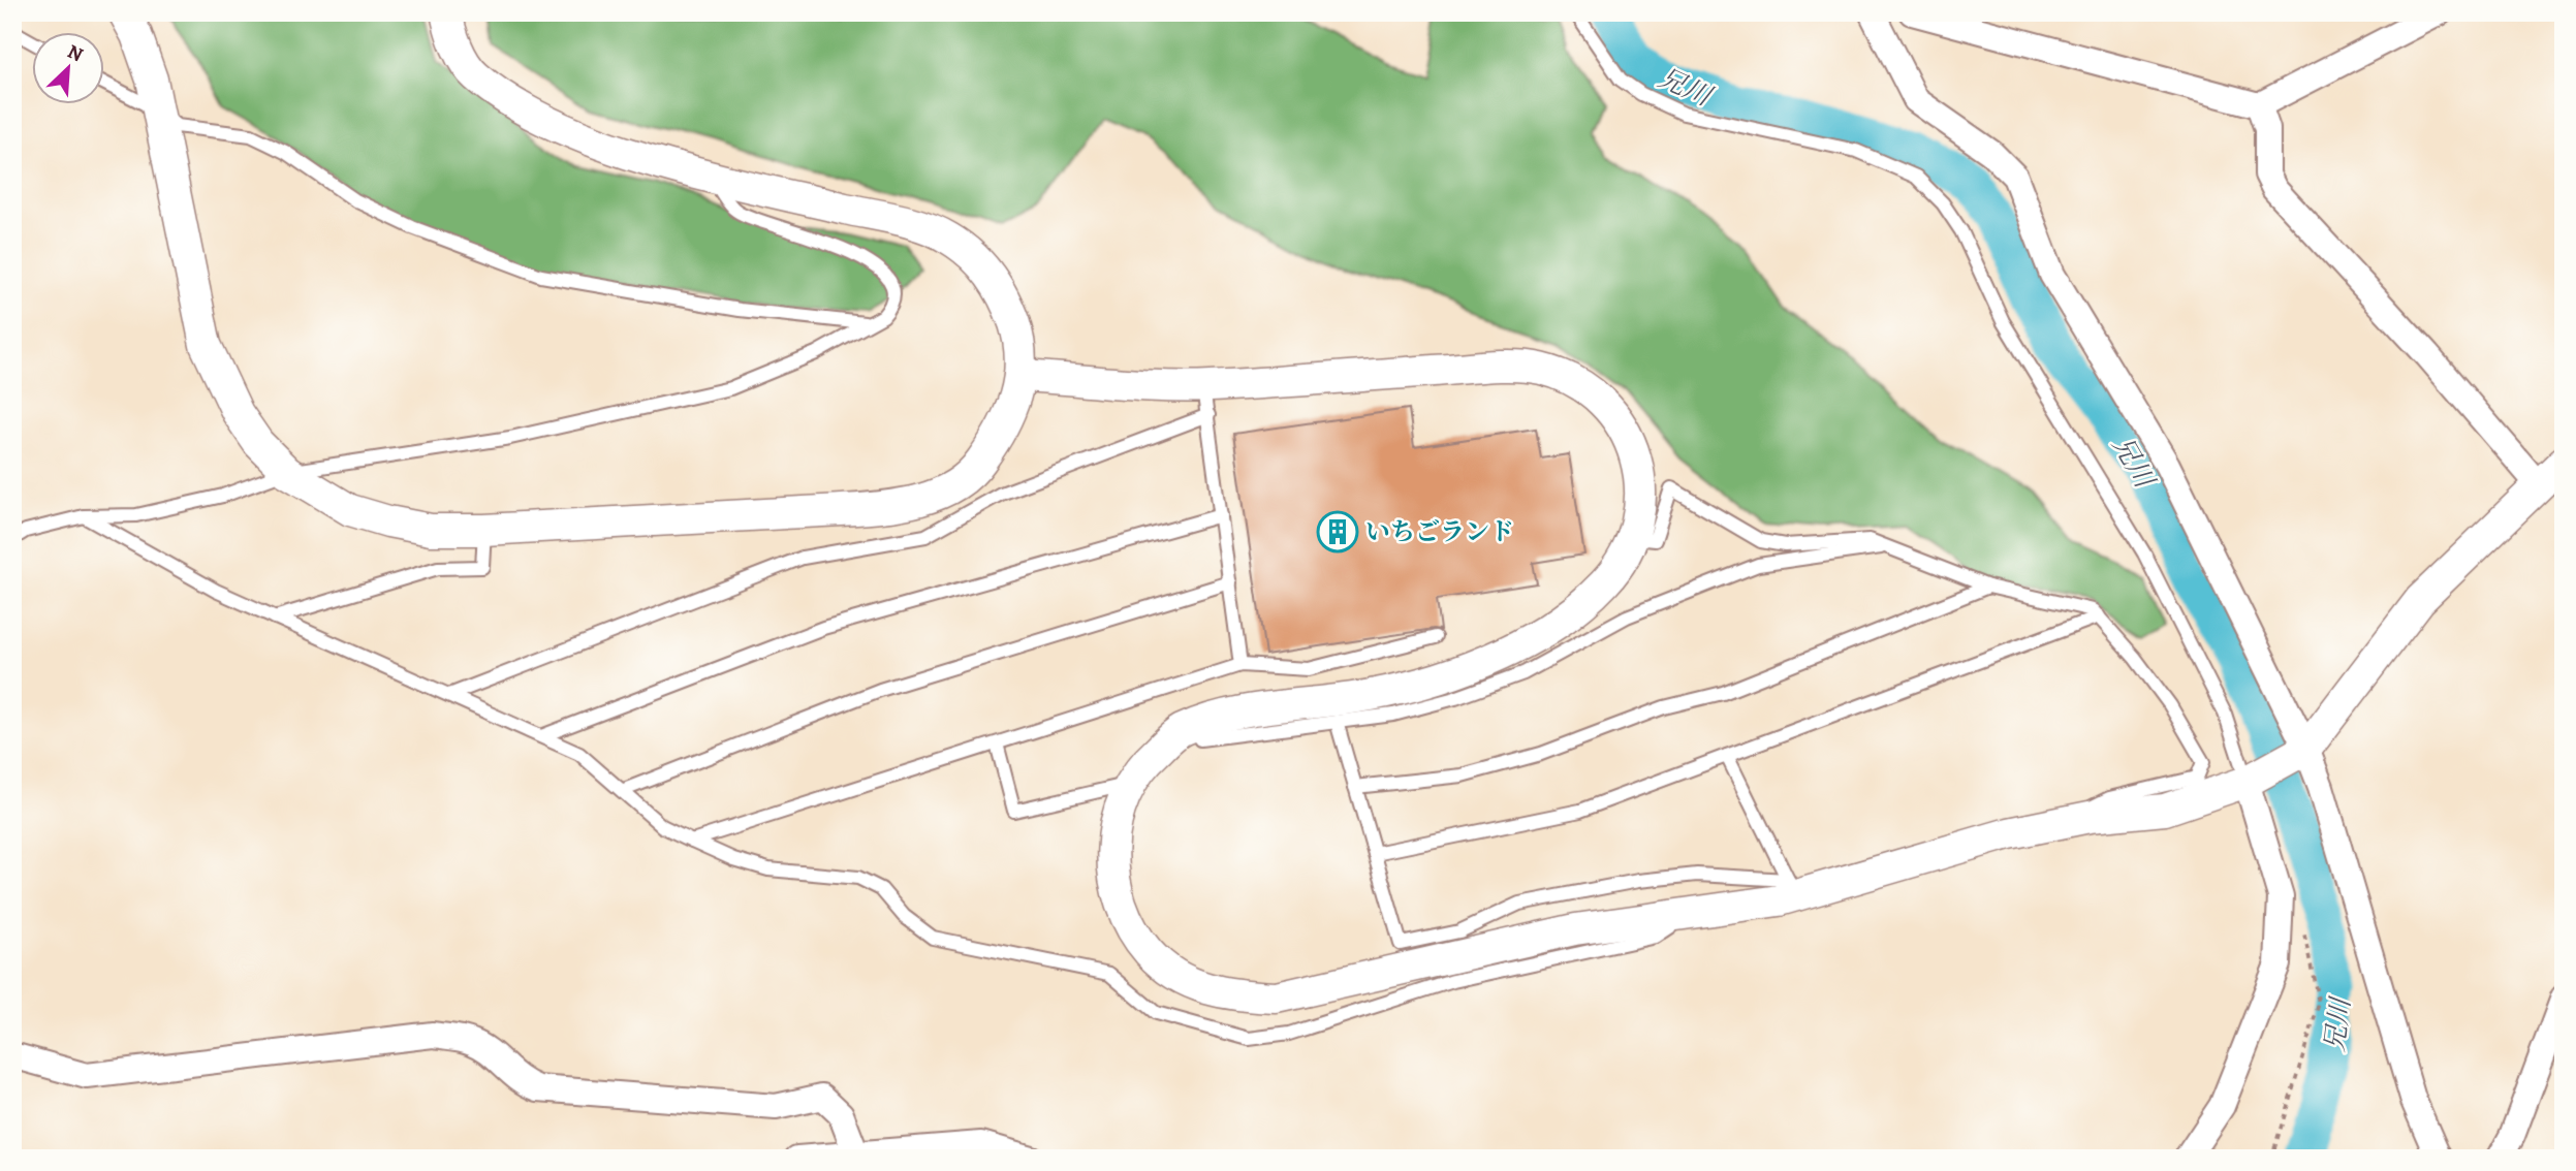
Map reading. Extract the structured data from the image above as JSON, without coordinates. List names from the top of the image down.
{
  "water": ["兄川"],
  "places": {
    "building": ["いちごランド"]
  },
  "north": "top right"
}
